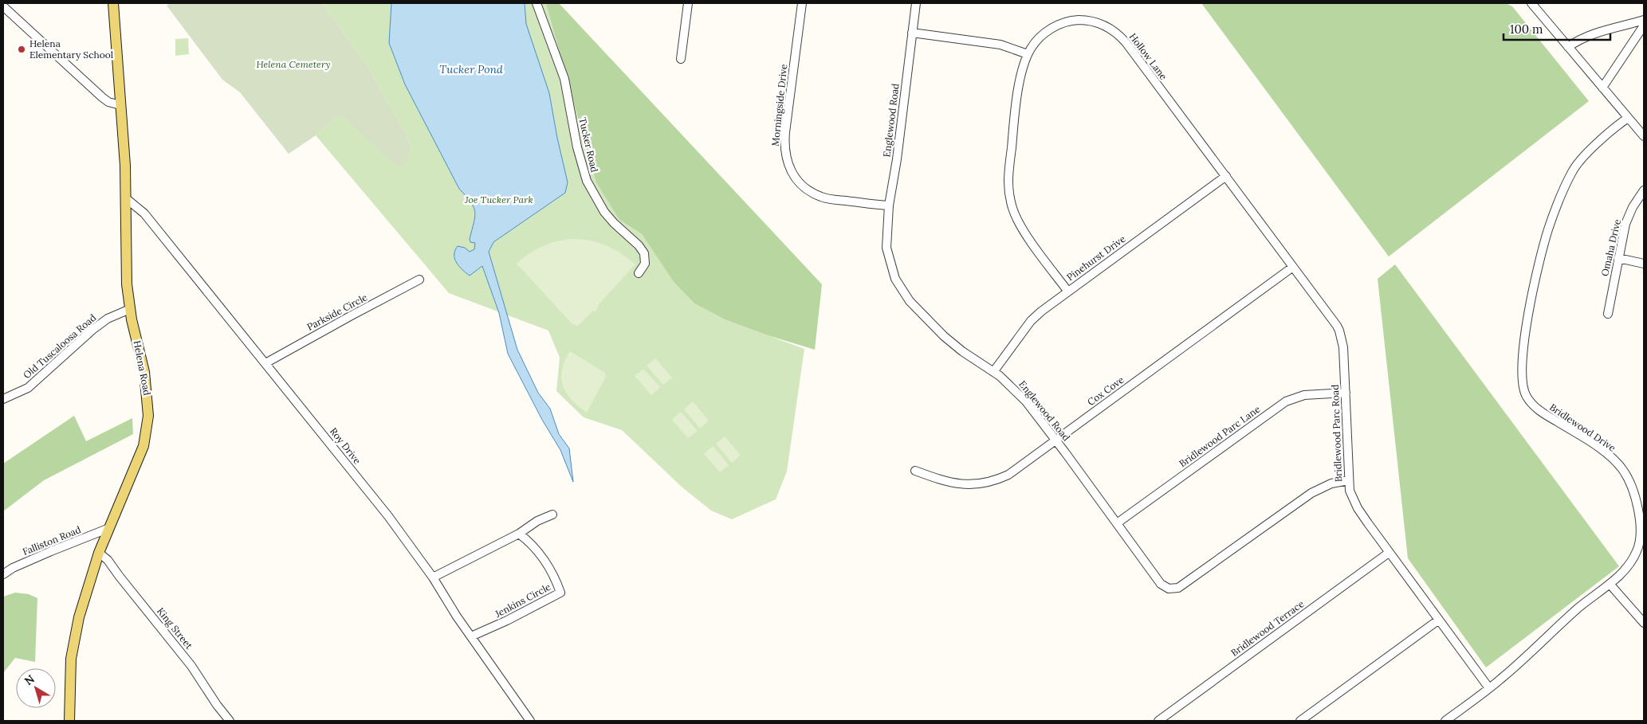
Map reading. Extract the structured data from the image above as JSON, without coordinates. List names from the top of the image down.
{
  "streets": {
    "main road": ["Helena Road"],
    "street": [
      "Hollow Lane",
      "Morningside Drive",
      "Englewood Road",
      "Tucker Road",
      "Omaha Drive",
      "Pinehurst Drive",
      "Parkside Circle",
      "Old Tuscaloosa Road",
      "Cox Cove",
      "Bridlewood Drive",
      "Bridlewood Parc Road",
      "Bridlewood Parc Lane",
      "Roy Drive",
      "Falliston Road",
      "Jenkins Circle",
      "King Street",
      "Bridlewood Terrace"
    ]
  },
  "crossings": [
    ["Hollow Lane", "Pinehurst Drive"],
    ["Hollow Lane", "Cox Cove"],
    ["Hollow Lane", "Bridlewood Parc Road"],
    ["Morningside Drive", "Englewood Road"],
    ["Englewood Road", "Pinehurst Drive"],
    ["Englewood Road", "Cox Cove"],
    ["Englewood Road", "Bridlewood Parc Road"],
    ["Englewood Road", "Bridlewood Parc Lane"],
    ["Parkside Circle", "Roy Drive"],
    ["Old Tuscaloosa Road", "Helena Road"],
    ["Helena Road", "Roy Drive"],
    ["Helena Road", "Falliston Road"],
    ["Helena Road", "King Street"],
    ["Cox Cove", "Bridlewood Parc Road"],
    ["Bridlewood Drive", "Bridlewood Parc Road"],
    ["Bridlewood Parc Road", "Bridlewood Parc Lane"],
    ["Bridlewood Parc Road", "Bridlewood Terrace"],
    ["Roy Drive", "Jenkins Circle"]
  ],
  "water": ["Tucker Pond"],
  "parks": ["Helena Cemetery", "Joe Tucker Park"],
  "places": ["Helena Elementary School"],
  "scale_bar": "100 m",
  "north": "top left"
}
